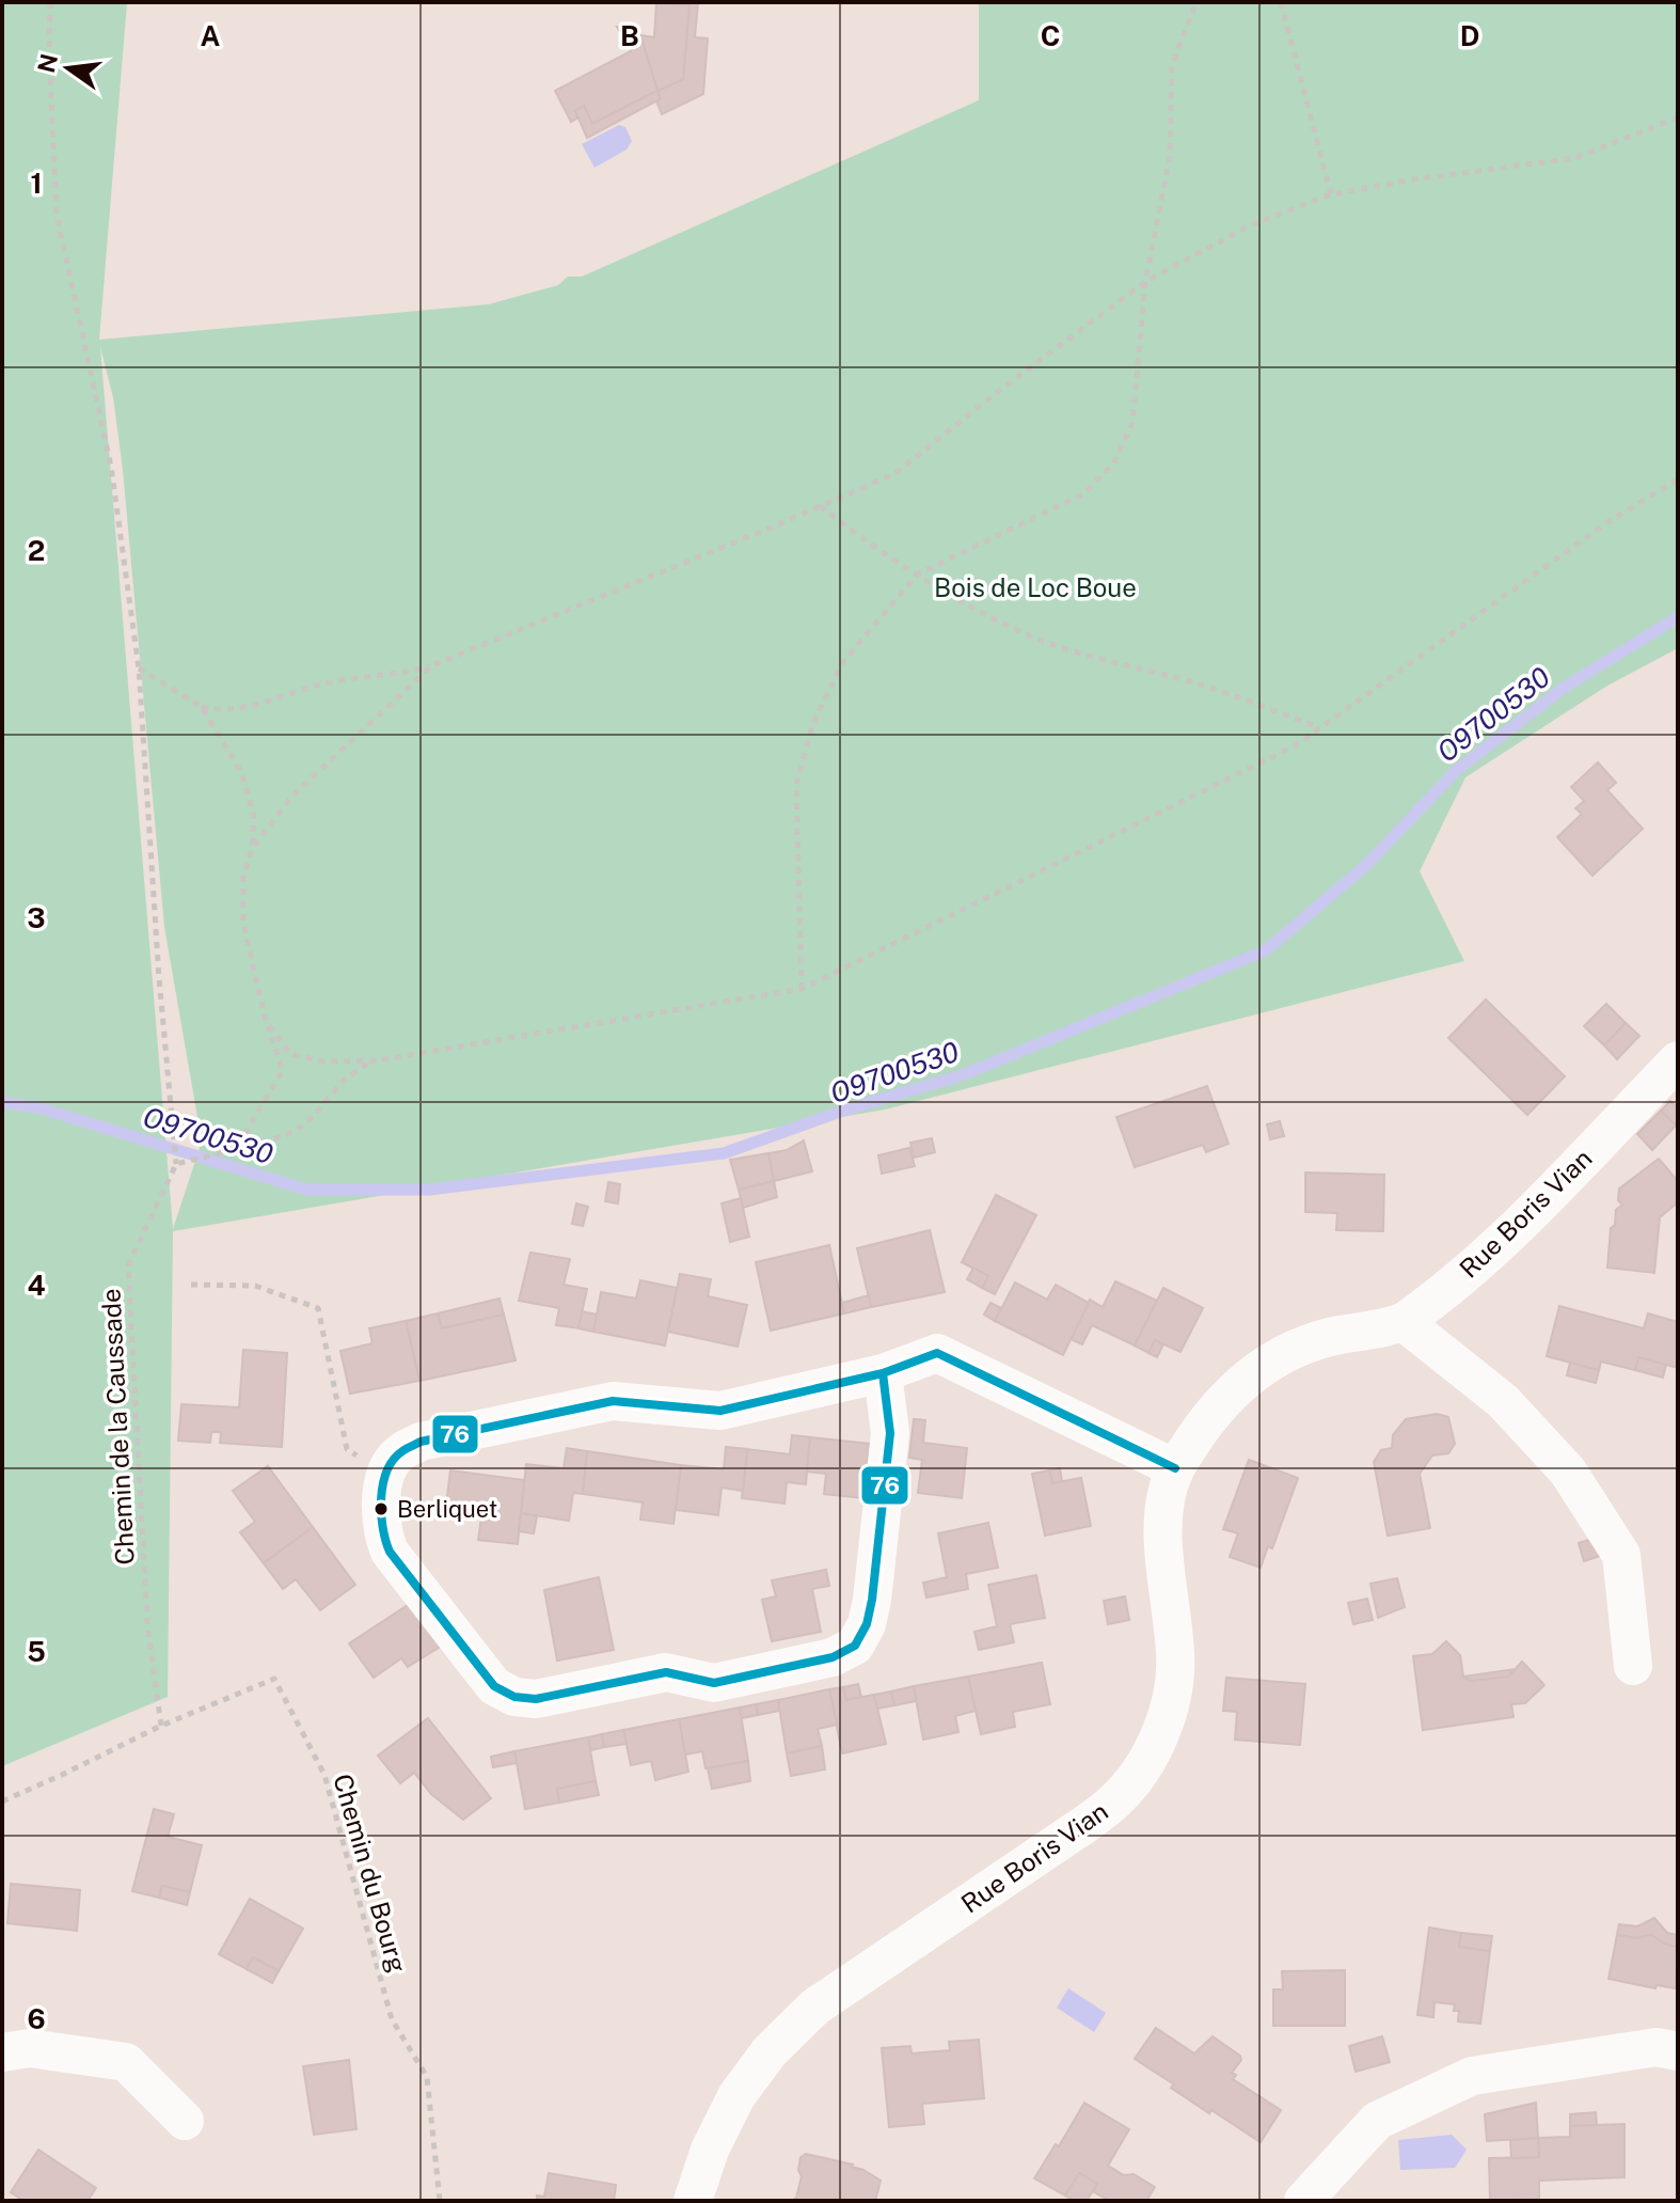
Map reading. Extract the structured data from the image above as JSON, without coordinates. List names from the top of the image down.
{
  "streets": {
    "street": ["Rue Boris Vian"],
    "path": ["Chemin de la Caussade", "Chemin du Bourg"]
  },
  "crossings": [
    ["Chemin de la Caussade", "Chemin du Bourg"]
  ],
  "water": ["O9700530"],
  "parks": ["Bois de Loc Boue"],
  "places": ["Berliquet"],
  "lines": ["transit line 76"],
  "north": "left",
  "grid": {
    "columns": [
      "A",
      "B",
      "C",
      "D"
    ],
    "rows": [
      "1",
      "2",
      "3",
      "4",
      "5",
      "6"
    ]
  }
}
